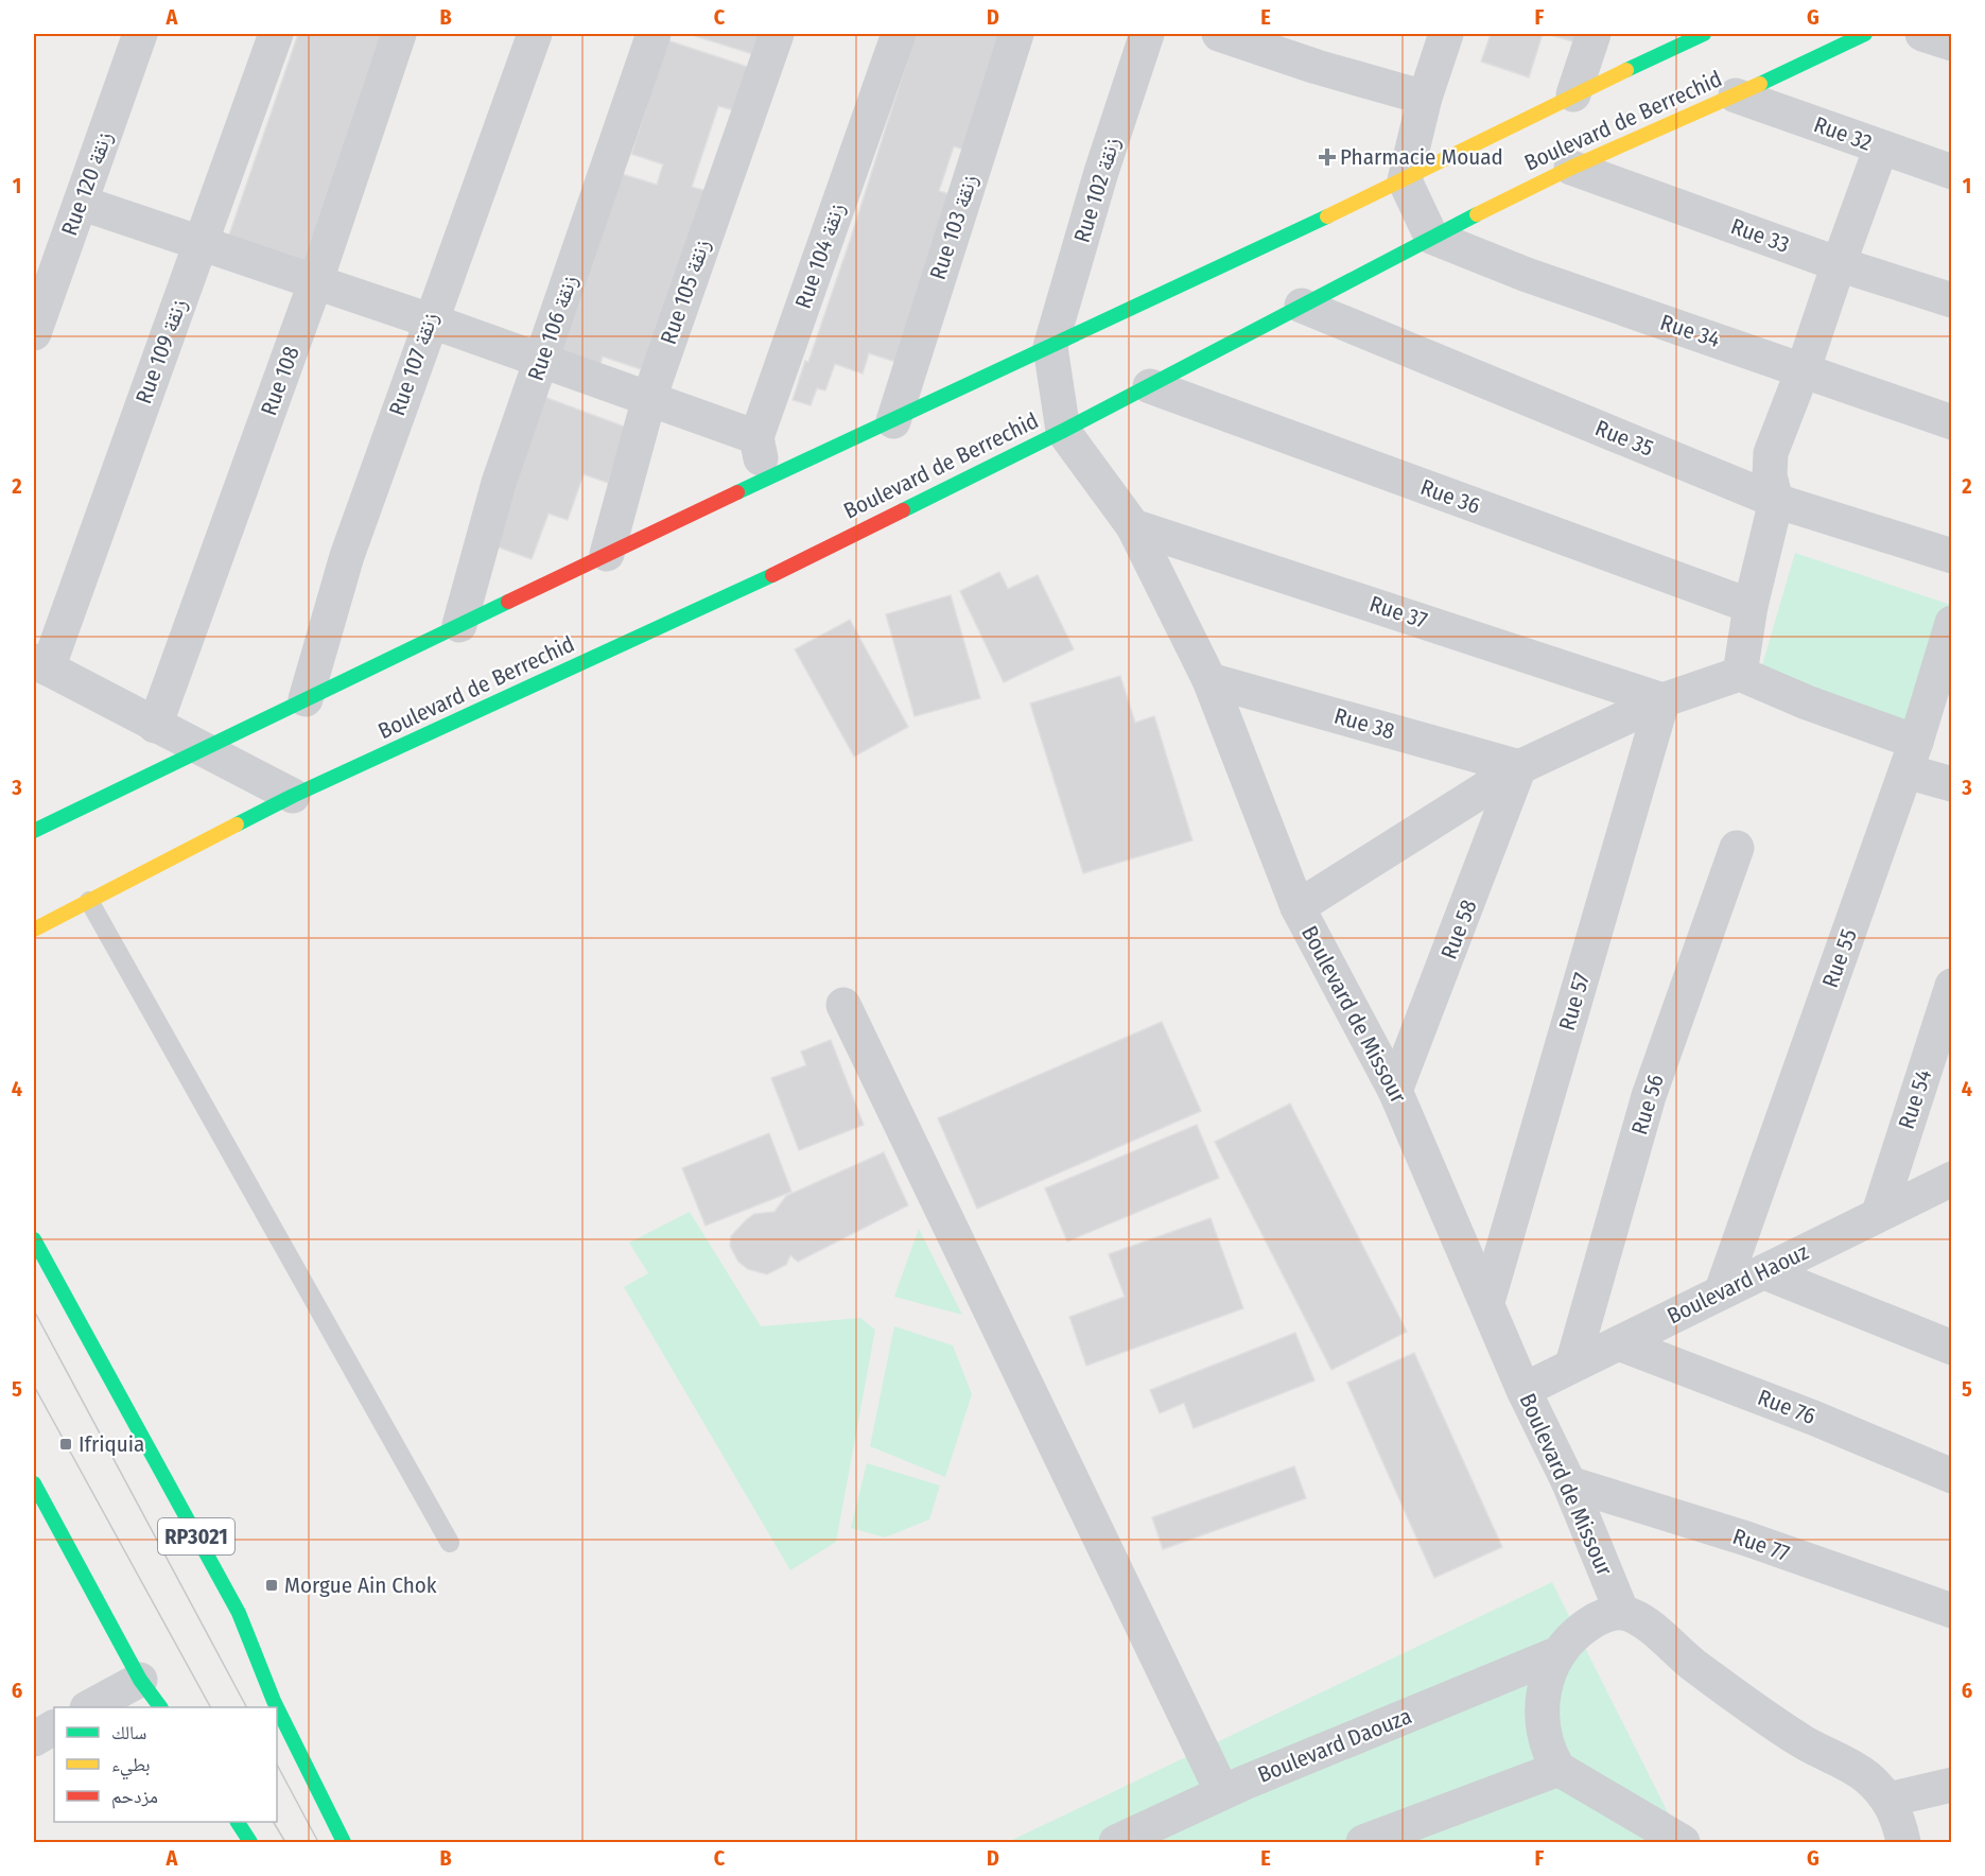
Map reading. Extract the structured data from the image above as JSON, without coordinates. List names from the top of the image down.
{
  "streets": {
    "street": [
      "Boulevard de Berrechid",
      "Rue 32",
      "Rue 120 زنقة",
      "Rue 102 زنقة",
      "Rue 103 زنقة",
      "Rue 33",
      "Rue 104 زنقة",
      "Rue 105 زنقة",
      "Rue 106 زنقة",
      "Rue 34",
      "Rue 109 زنقة",
      "Rue 107 زنقة",
      "Rue 108",
      "Rue 35",
      "Rue 36",
      "Rue 37",
      "Rue 38",
      "Rue 58",
      "Rue 55",
      "Rue 57",
      "Boulevard de Missour",
      "Rue 54",
      "Rue 56",
      "Boulevard Haouz",
      "Rue 76",
      "RP3021",
      "Rue 77",
      "Boulevard Daouza"
    ]
  },
  "crossings": [
    ["Boulevard de Berrechid", "Rue 32"],
    ["Boulevard de Berrechid", "Rue 102 زنقة"],
    ["Boulevard de Berrechid", "Rue 103 زنقة"],
    ["Boulevard de Berrechid", "Rue 33"],
    ["Boulevard de Berrechid", "Rue 105 زنقة"],
    ["Boulevard de Berrechid", "Rue 106 زنقة"],
    ["Boulevard de Berrechid", "Rue 34"],
    ["Boulevard de Berrechid", "Rue 107 زنقة"],
    ["Boulevard de Berrechid", "Rue 35"],
    ["Boulevard de Berrechid", "Rue 36"],
    ["Boulevard de Berrechid", "Boulevard de Missour"],
    ["Rue 37", "Rue 57"],
    ["Rue 37", "Boulevard de Missour"],
    ["Rue 38", "Rue 58"],
    ["Rue 38", "Boulevard de Missour"],
    ["Rue 58", "Boulevard de Missour"],
    ["Rue 55", "Boulevard Haouz"],
    ["Rue 57", "Boulevard de Missour"],
    ["Boulevard de Missour", "Boulevard Haouz"],
    ["Boulevard de Missour", "Rue 77"],
    ["Rue 54", "Boulevard Haouz"],
    ["Rue 56", "Boulevard Haouz"],
    ["Boulevard Haouz", "Rue 76"]
  ],
  "places": {
    "health": ["Pharmacie Mouad"],
    "transit": ["Ifriquia", "Morgue Ain Chok"]
  },
  "legend": ["سالك", "بطيء", "مزدحم"],
  "grid": {
    "columns": [
      "A",
      "B",
      "C",
      "D",
      "E",
      "F",
      "G"
    ],
    "rows": [
      "1",
      "2",
      "3",
      "4",
      "5",
      "6"
    ]
  }
}
